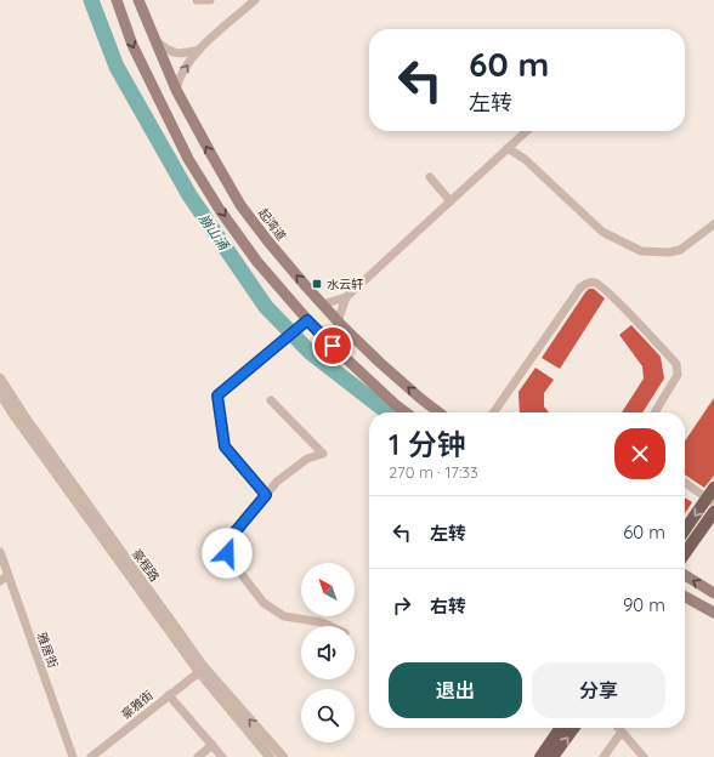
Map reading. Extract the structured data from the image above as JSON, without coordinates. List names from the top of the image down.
{
  "streets": {
    "main road": ["起湾道"],
    "street": ["豪程路", "雅居街", "豪雅街"]
  },
  "crossings": [
    ["豪程路", "豪雅街"]
  ],
  "water": ["崩山涌"],
  "places": {
    "transit": ["水云轩"]
  },
  "north": "top left",
  "page": {
    "turn": ["60 m", "左转"],
    "heading": ["1 分钟", "270 m · 17:33"],
    "list": [
      {
        "name": "左转",
        "value": "60 m"
      },
      {
        "name": "右转",
        "value": "90 m"
      }
    ],
    "buttons": ["退出", "分享"]
  }
}
